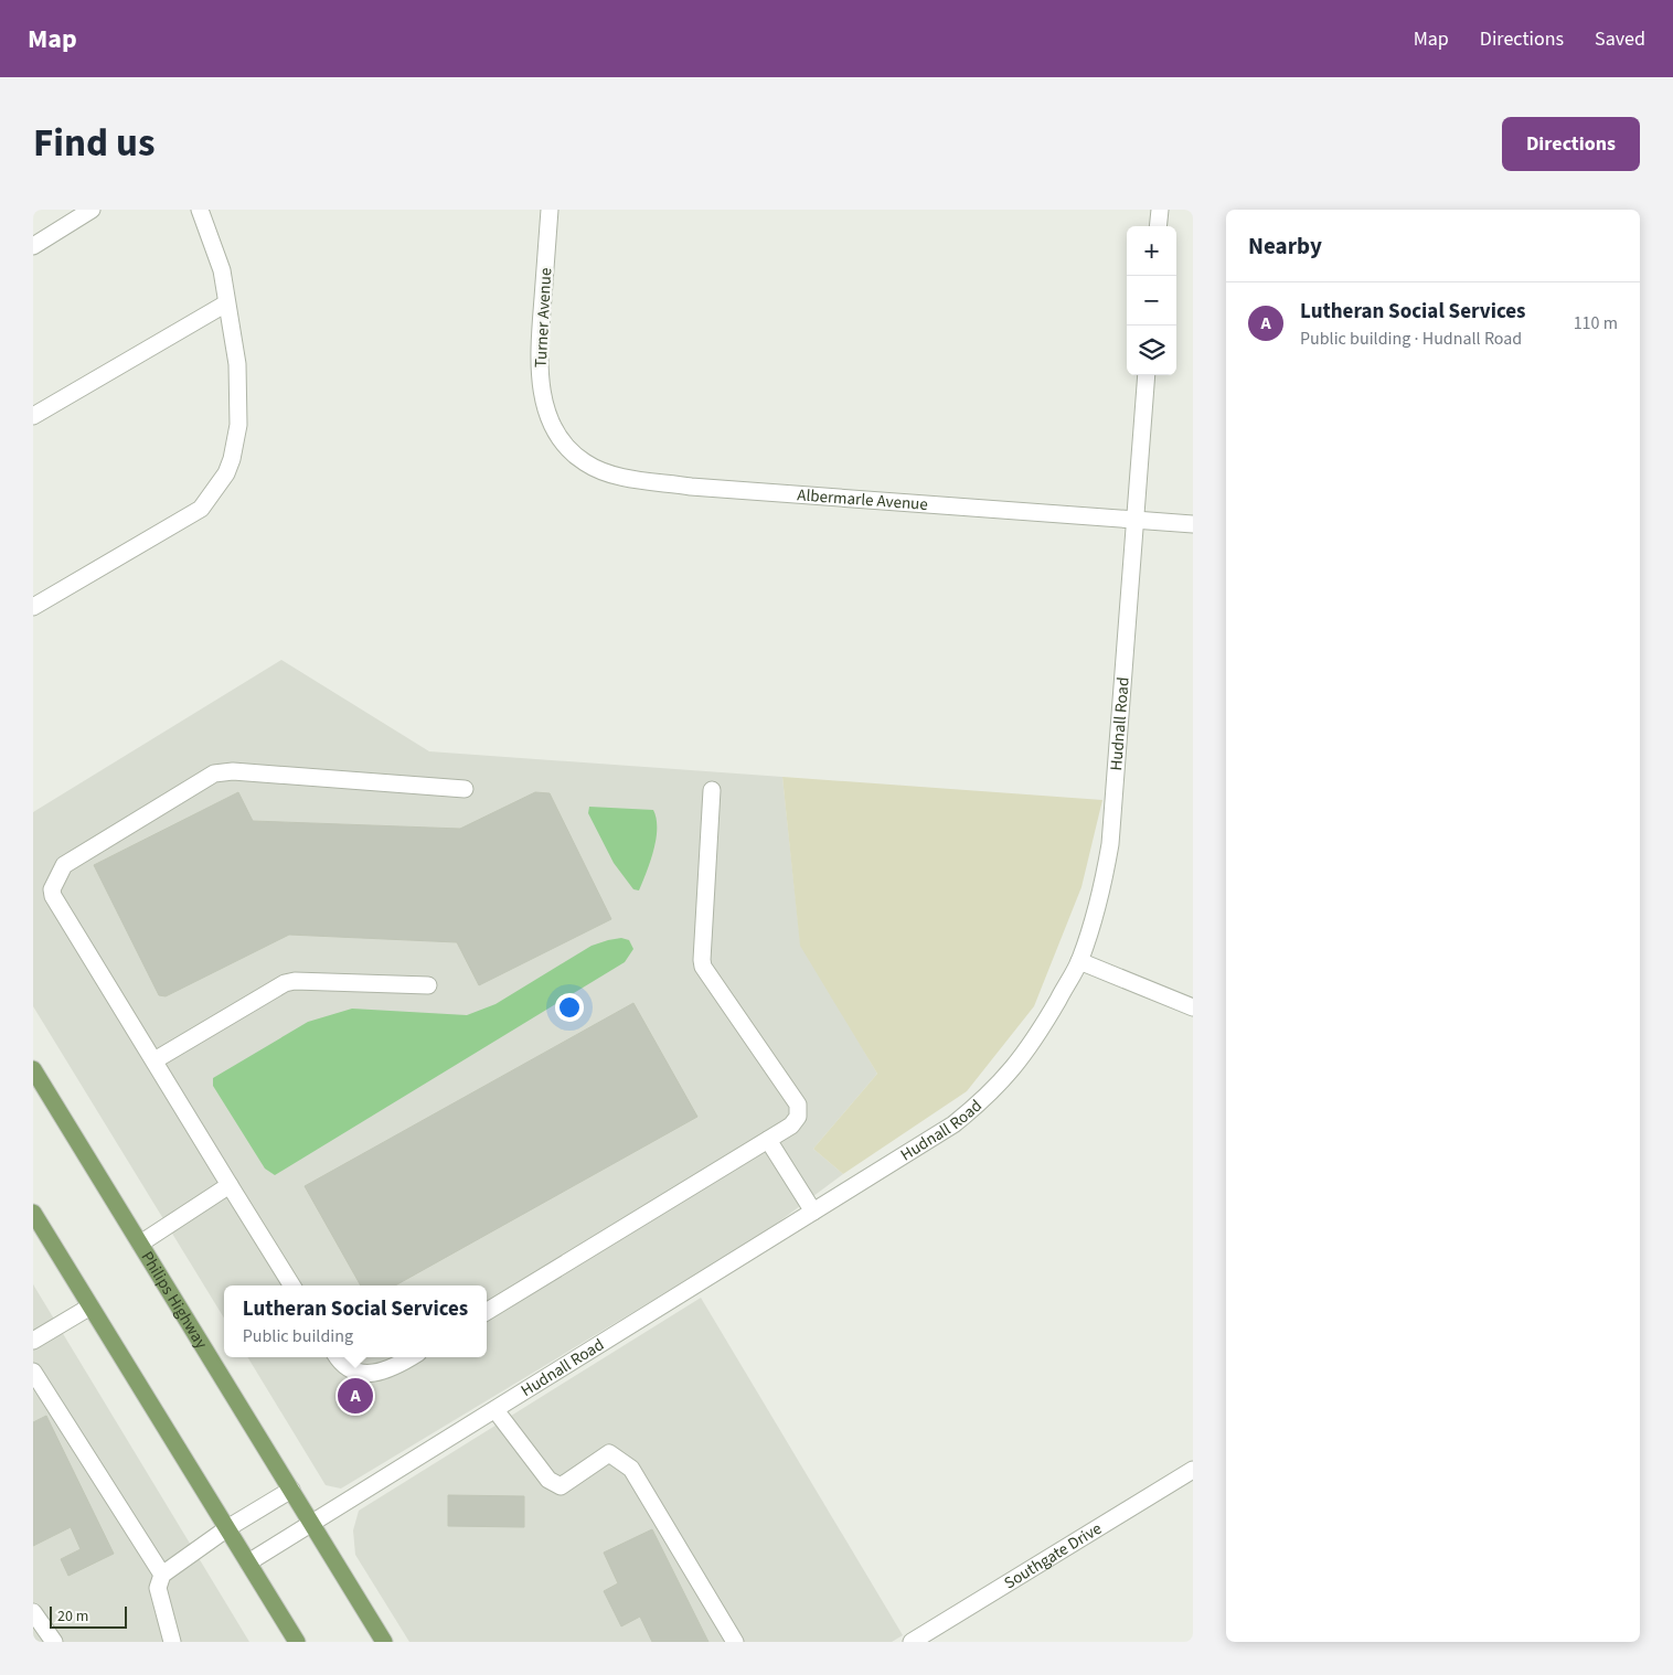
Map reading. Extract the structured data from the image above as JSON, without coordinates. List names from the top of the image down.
{
  "streets": {
    "main road": ["Philips Highway"],
    "street": [
      "Turner Avenue",
      "Albermarle Avenue",
      "Hudnall Road",
      "Southgate Drive"
    ]
  },
  "crossings": [
    ["Turner Avenue", "Albermarle Avenue"],
    ["Albermarle Avenue", "Hudnall Road"],
    ["Hudnall Road", "Philips Highway"]
  ],
  "scale_bar": "20 m",
  "page": {
    "header": "Map",
    "nav": ["Map", "Directions", "Saved"],
    "title": "Find us",
    "buttons": "Directions",
    "heading": "Nearby",
    "map_buttons": ["+", "−"],
    "list": [
      {
        "mark": "A",
        "name": "Lutheran Social Services",
        "note": "Public building · Hudnall Road",
        "value": "110 m"
      }
    ],
    "popup": ["Lutheran Social Services", "Public building"],
    "pins": "A",
    "scale": "20 m"
  }
}
